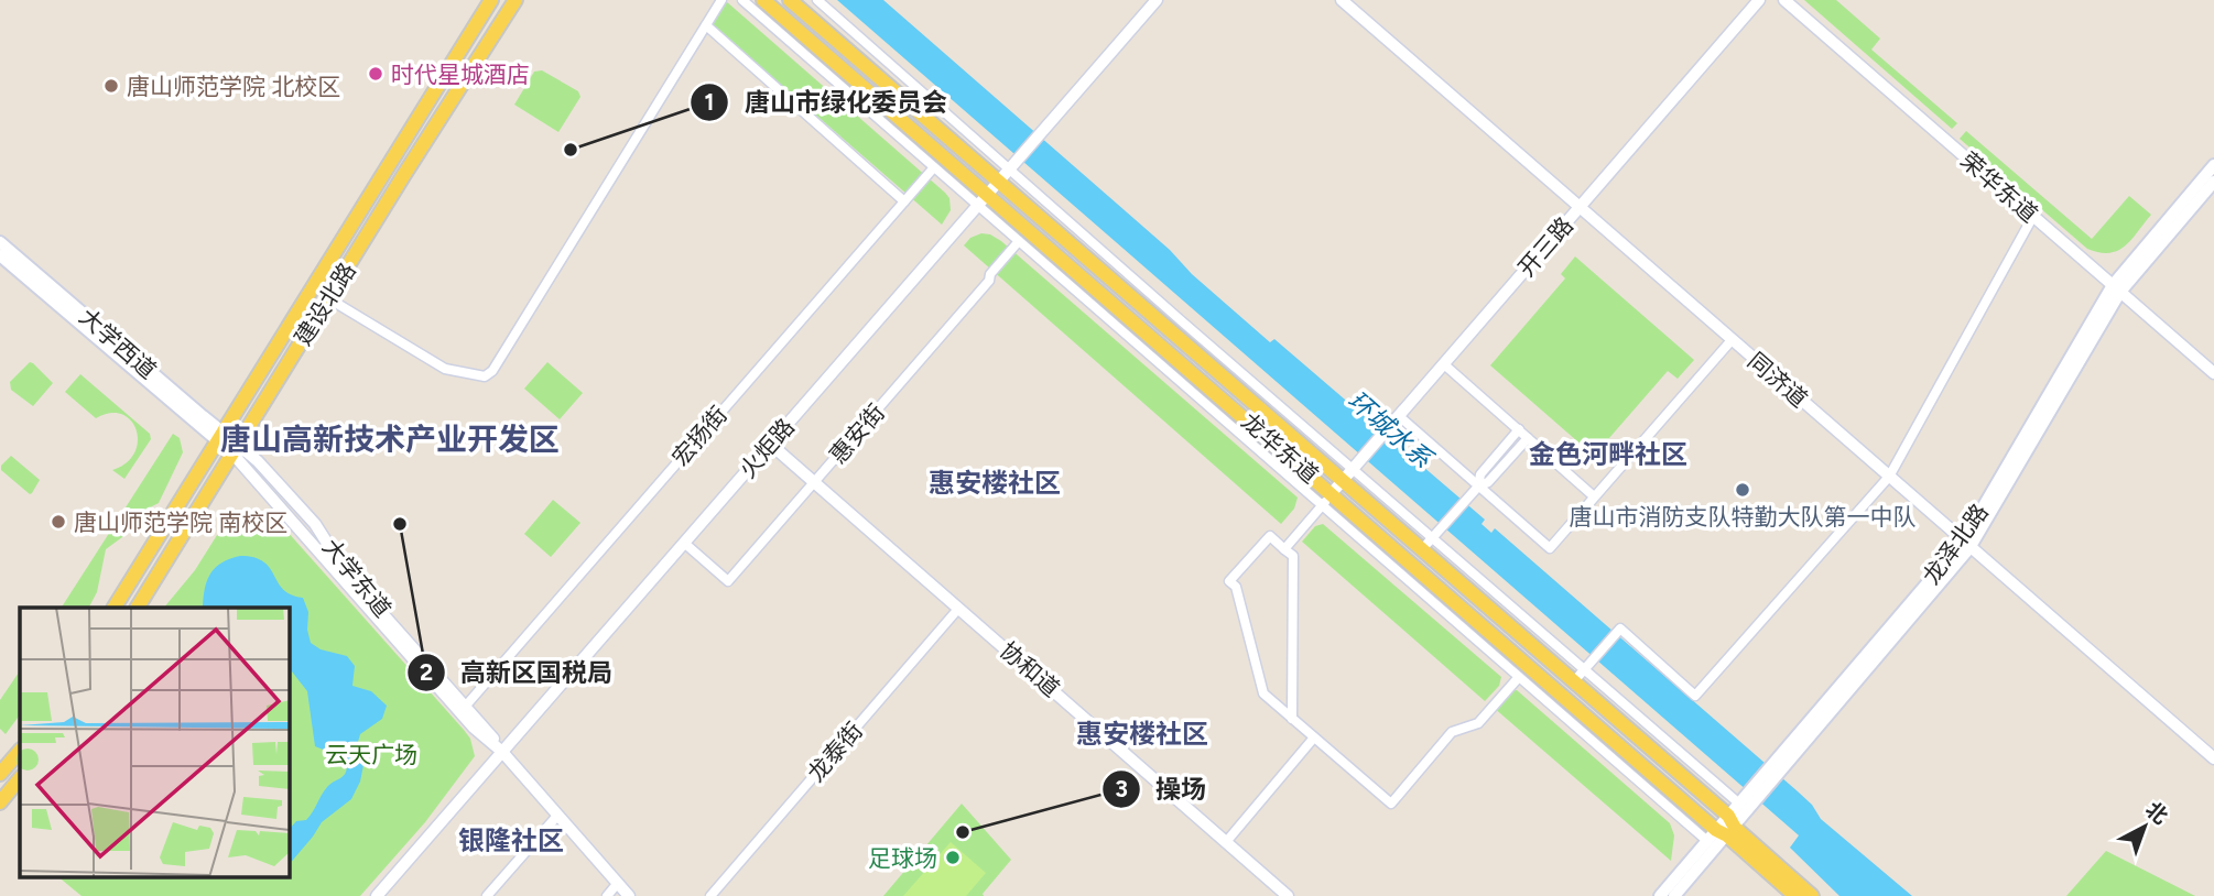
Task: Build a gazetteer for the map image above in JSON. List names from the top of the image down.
{
  "streets": {
    "main road": [
      "建设北路",
      "大学西道",
      "龙华东道",
      "龙泽北路"
    ],
    "street": [
      "荣华东道",
      "开三路",
      "同济道",
      "惠安街",
      "宏扬街",
      "火炬路",
      "大学东道",
      "协和道",
      "龙泰街"
    ]
  },
  "crossings": [
    ["荣华东道", "龙泽北路"],
    ["开三路", "同济道"],
    ["开三路", "龙华东道"],
    ["建设北路", "大学西道"],
    ["建设北路", "大学东道"],
    ["大学西道", "大学东道"],
    ["同济道", "龙泽北路"],
    ["惠安街", "火炬路"],
    ["惠安街", "协和道"],
    ["宏扬街", "大学东道"],
    ["火炬路", "龙华东道"],
    ["火炬路", "大学东道"],
    ["火炬路", "协和道"],
    ["龙华东道", "龙泽北路"],
    ["协和道", "龙泰街"]
  ],
  "districts": [
    "唐山高新技术产业开发区",
    "金色河畔社区",
    "惠安楼社区",
    "惠安楼社区",
    "银隆社区"
  ],
  "water": ["环城水系"],
  "parks": ["云天广场"],
  "places": [
    "时代星城酒店",
    "唐山师范学院 北校区",
    "唐山市绿化委员会",
    "唐山市消防支队特勤大队第一中队",
    "唐山师范学院 南校区",
    "高新区国税局",
    "操场",
    "足球场"
  ],
  "north": "top right"
}
